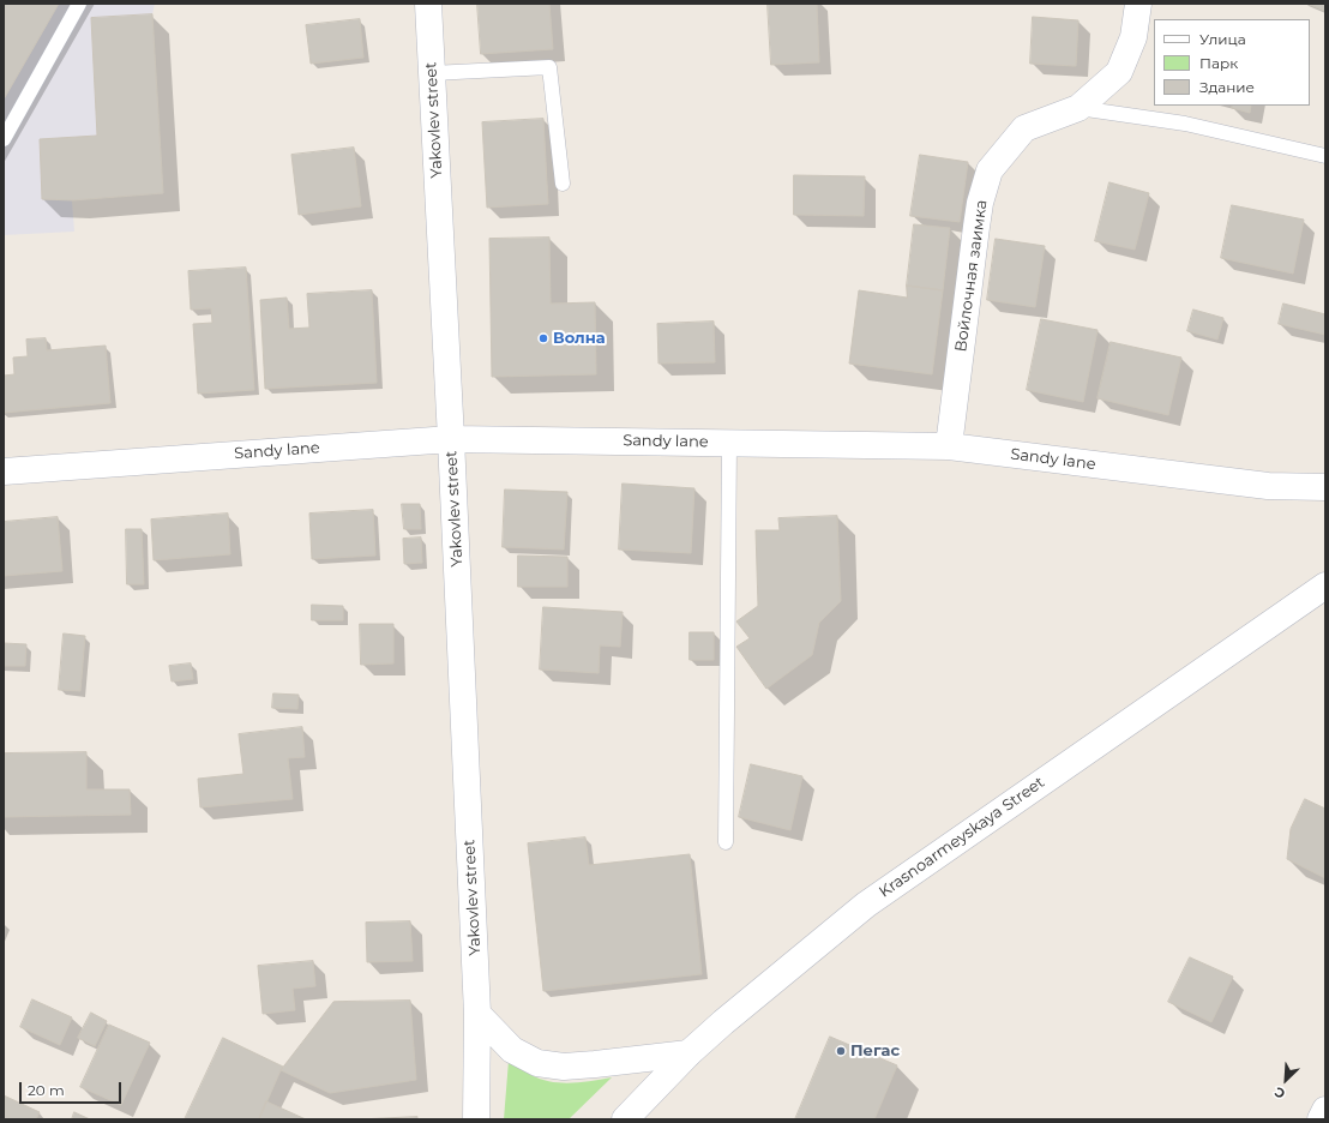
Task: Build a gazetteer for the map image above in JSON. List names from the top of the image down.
{
  "streets": {
    "street": [
      "Yakovlev street",
      "Войлочная заимка",
      "Sandy lane",
      "Krasnoarmeyskaya Street"
    ]
  },
  "crossings": [
    ["Yakovlev street", "Sandy lane"],
    ["Войлочная заимка", "Sandy lane"]
  ],
  "places": ["Волна", "Пегас"],
  "legend": ["Улица", "Парк", "Здание"],
  "scale_bar": "20 m",
  "north": "bottom left"
}
